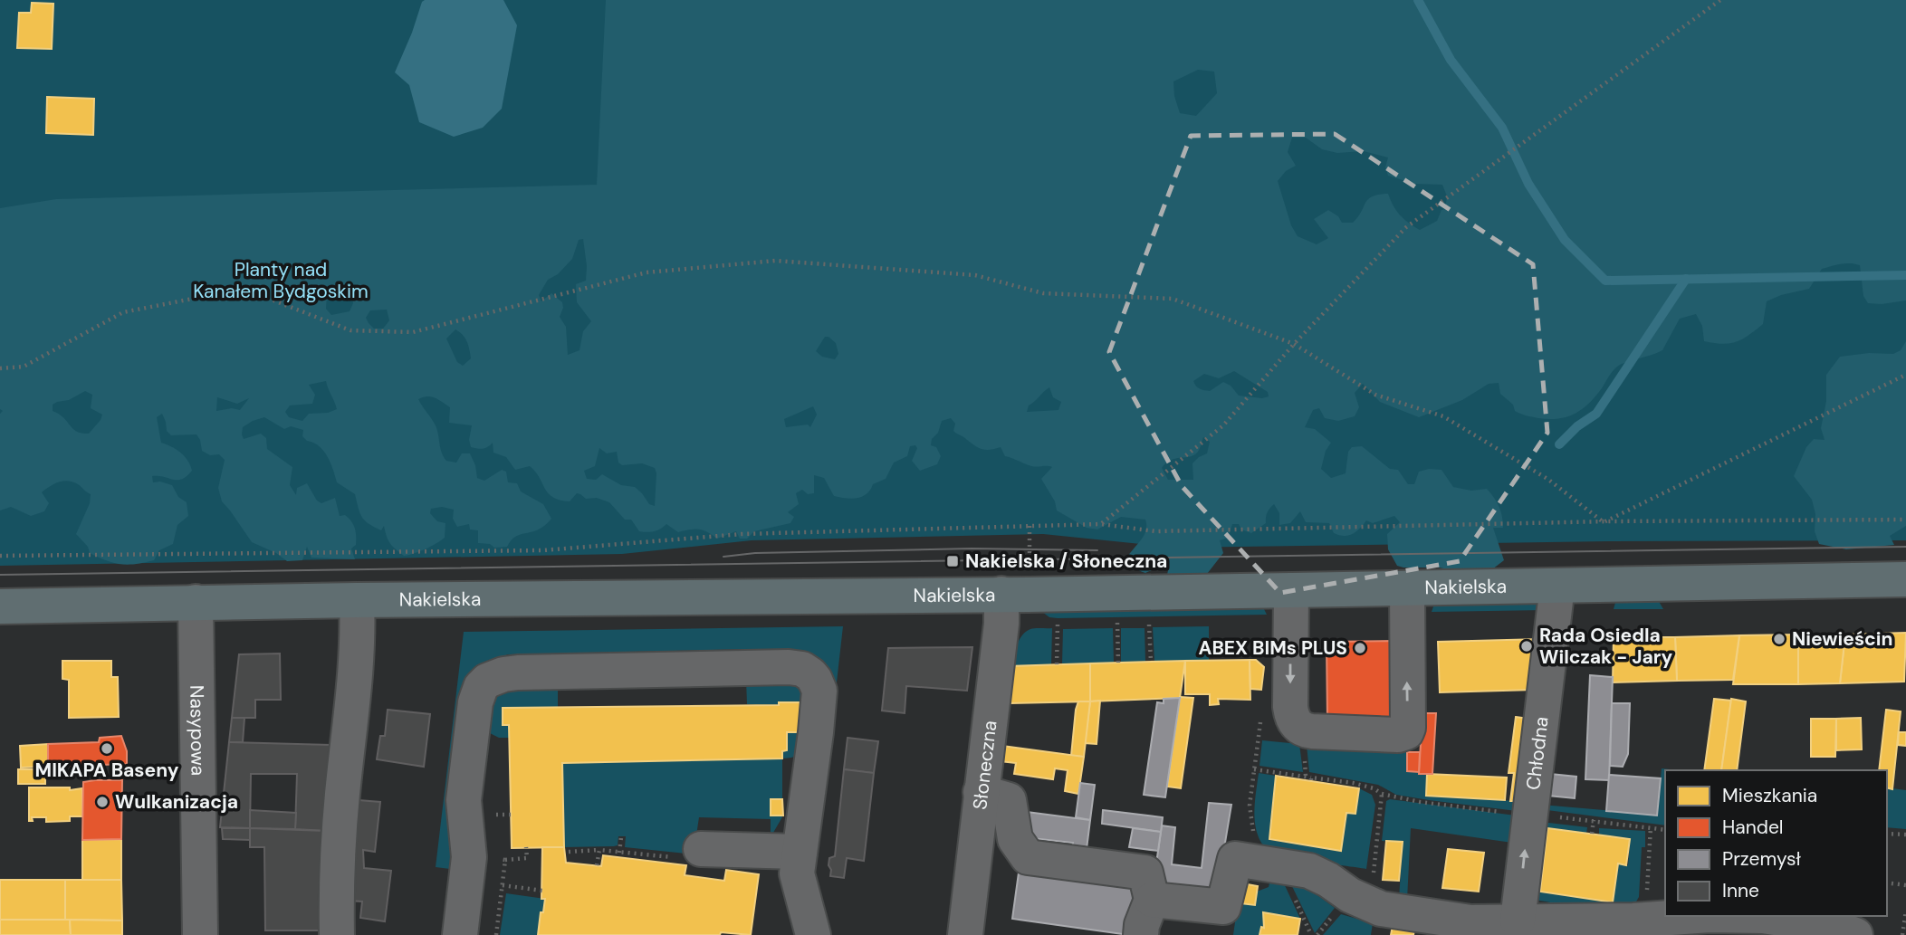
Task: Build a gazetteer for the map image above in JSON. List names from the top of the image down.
{
  "streets": {
    "main road": ["Nakielska"],
    "street": ["Nasypowa", "Chłodna", "Słoneczna"]
  },
  "crossings": [
    ["Nakielska", "Nasypowa"],
    ["Nakielska", "Chłodna"],
    ["Nakielska", "Słoneczna"]
  ],
  "one_way": ["Chłodna"],
  "parks": ["Planty nad Kanałem Bydgoskim"],
  "places": {
    "transit": ["Nakielska / Słoneczna"],
    "other": [
      "Niewieścin",
      "Rada Osiedla Wilczak - Jary",
      "ABEX BIMs PLUS",
      "MIKAPA Baseny",
      "Wulkanizacja"
    ]
  },
  "legend": [
    "Mieszkania",
    "Handel",
    "Przemysł",
    "Inne"
  ]
}
